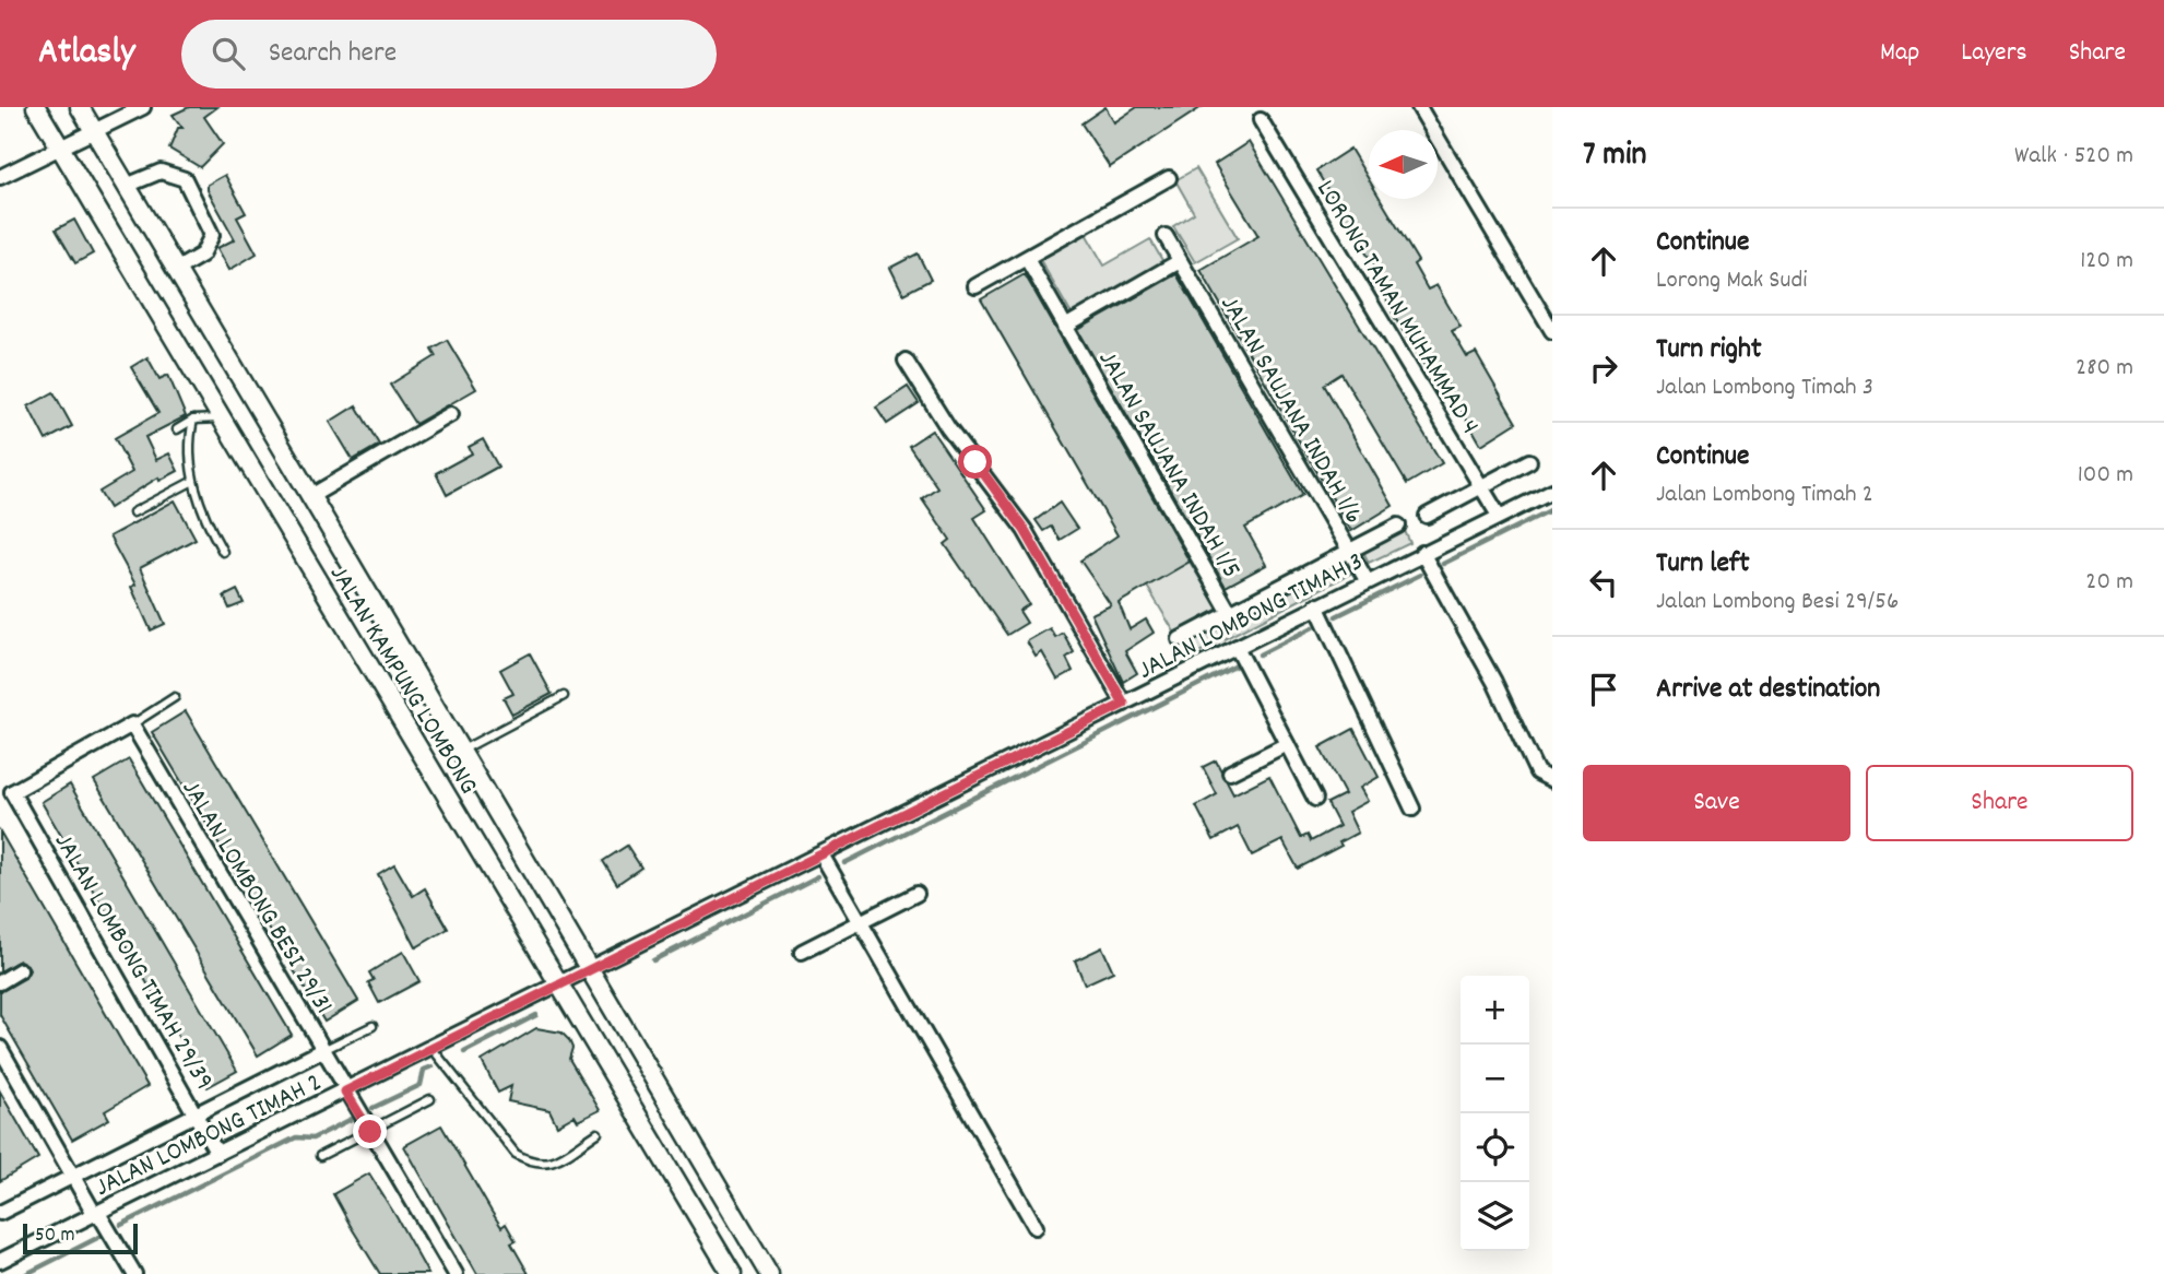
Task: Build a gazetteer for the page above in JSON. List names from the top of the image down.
{
  "streets": {
    "street": [
      "LORONG TAMAN MUHAMMAD 4",
      "JALAN SAUJANA INDAH 1/6",
      "JALAN SAUJANA INDAH 1/5",
      "JALAN LOMBONG TIMAH 3",
      "JALAN KAMPUNG LOMBONG",
      "JALAN LOMBONG BESI 29/31",
      "JALAN LOMBONG TIMAH 29/39",
      "JALAN LOMBONG TIMAH 2"
    ]
  },
  "crossings": [
    ["LORONG TAMAN MUHAMMAD 4", "JALAN LOMBONG TIMAH 3"],
    ["JALAN SAUJANA INDAH 1/6", "JALAN SAUJANA INDAH 1/5"],
    ["JALAN SAUJANA INDAH 1/6", "JALAN LOMBONG TIMAH 3"],
    ["JALAN LOMBONG TIMAH 3", "JALAN KAMPUNG LOMBONG"],
    ["JALAN LOMBONG TIMAH 3", "JALAN LOMBONG TIMAH 2"],
    ["JALAN KAMPUNG LOMBONG", "JALAN LOMBONG TIMAH 2"],
    ["JALAN LOMBONG BESI 29/31", "JALAN LOMBONG TIMAH 2"],
    ["JALAN LOMBONG TIMAH 29/39", "JALAN LOMBONG TIMAH 2"]
  ],
  "scale_bar": "50 m",
  "north": "left",
  "page": {
    "header": "Atlasly",
    "search": "Search here",
    "nav": ["Map", "Layers", "Share"],
    "heading": ["7 min", "Walk · 520 m"],
    "list": [
      ["Continue", "Lorong Mak Sudi", "120 m"],
      ["Turn right", "Jalan Lombong Timah 3", "280 m"],
      ["Continue", "Jalan Lombong Timah 2", "100 m"],
      ["Turn left", "Jalan Lombong Besi 29/56", "20 m"],
      "Arrive at destination"
    ],
    "buttons": ["Save", "Share"],
    "map_buttons": ["+", "−"],
    "scale": "50 m"
  }
}
